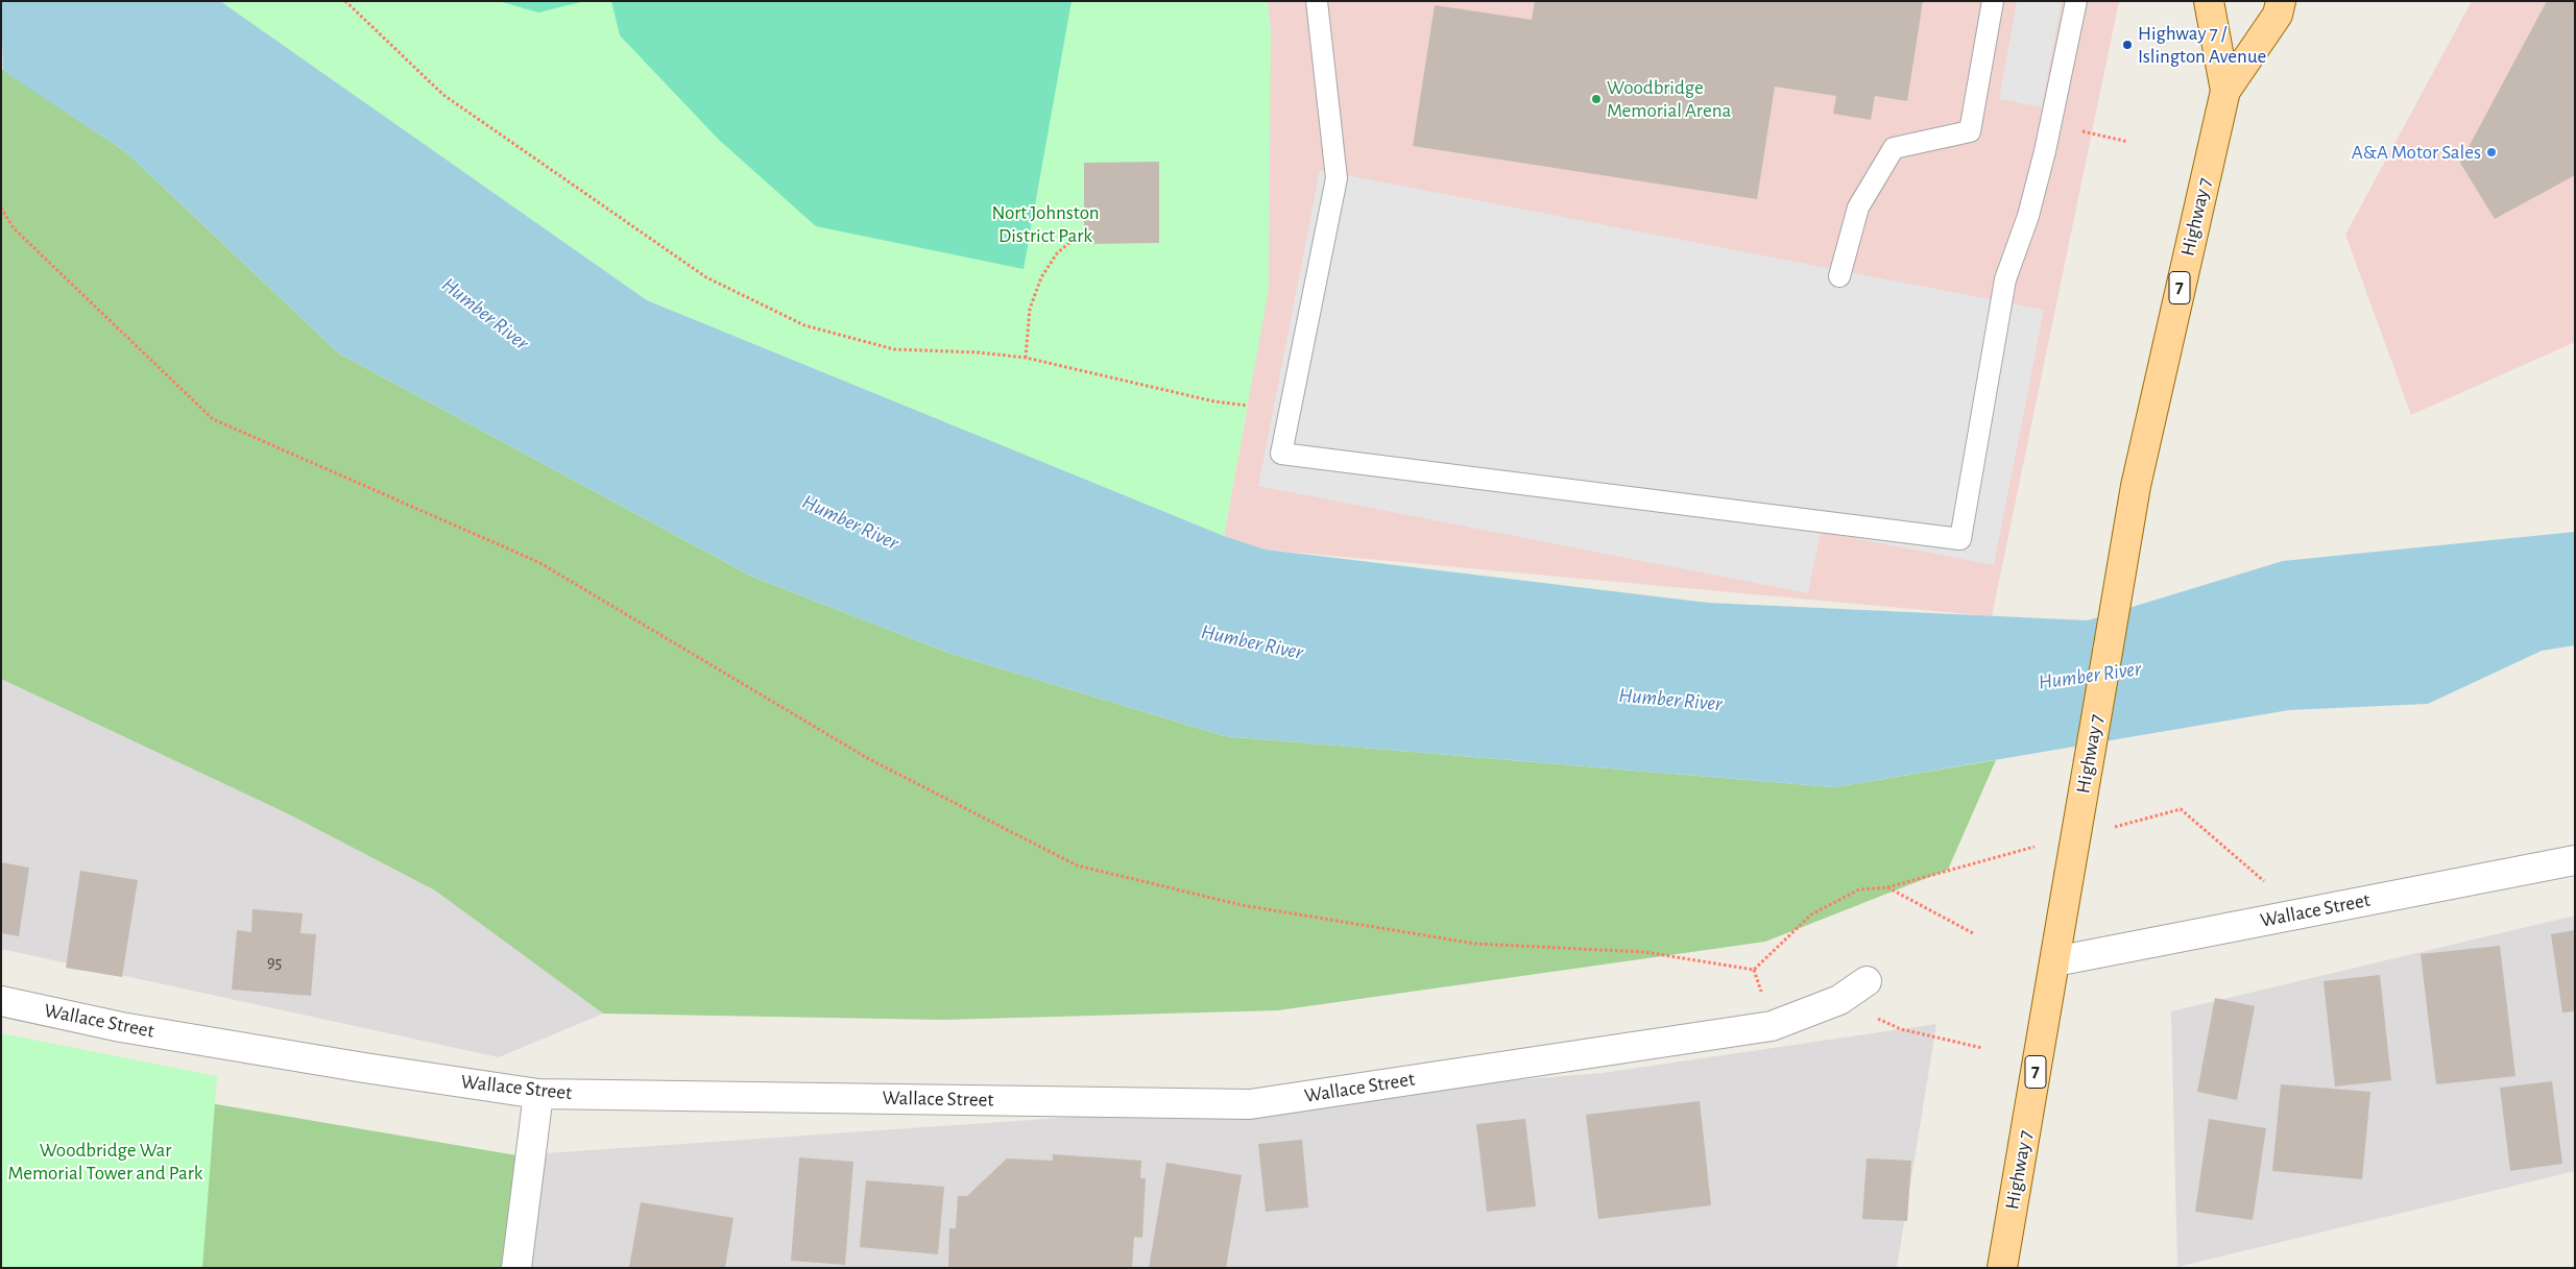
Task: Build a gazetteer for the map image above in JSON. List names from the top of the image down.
{
  "streets": {
    "main road": ["Highway 7", "7"],
    "street": ["Wallace Street"]
  },
  "crossings": [
    ["Highway 7", "Wallace Street"]
  ],
  "water": ["Humber River"],
  "parks": ["Nort Johnston District Park", "Woodbridge War Memorial Tower and Park"],
  "places": ["Highway 7 / Islington Avenue", "Woodbridge Memorial Arena", "A&A Motor Sales"],
  "house_numbers": ["95"]
}
